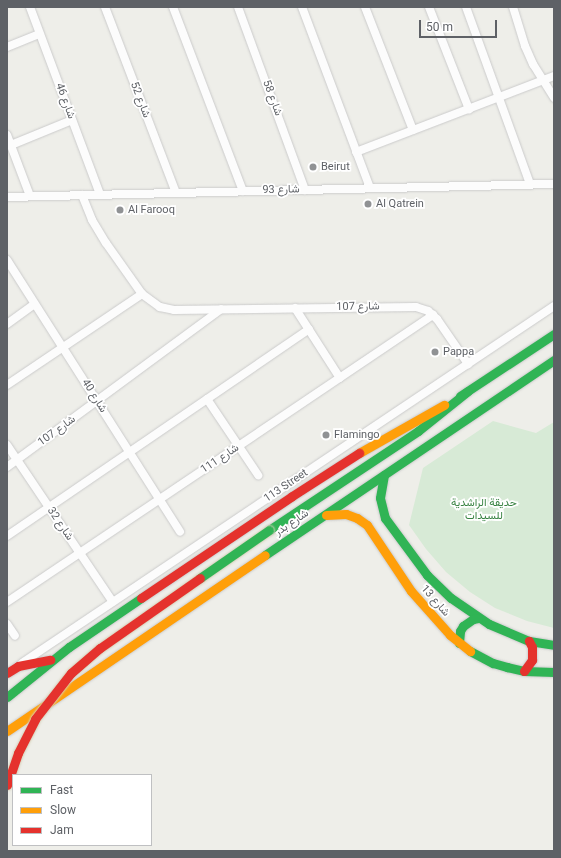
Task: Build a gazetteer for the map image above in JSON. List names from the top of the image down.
{
  "streets": {
    "main road": ["شارع بدر", "شارع 13"],
    "street": [
      "شارع 58",
      "شارع 52",
      "شارع 46",
      "شارع 93",
      "شارع 107",
      "شارع 40",
      "شارع 111",
      "113 Street",
      "شارع 32"
    ]
  },
  "crossings": [
    ["شارع 58", "شارع 93"],
    ["شارع 52", "شارع 93"],
    ["شارع 46", "شارع 93"],
    ["شارع 107", "شارع 40"],
    ["شارع 107", "شارع 111"],
    ["شارع 107", "شارع 32"],
    ["شارع 40", "شارع 111"],
    ["شارع 111", "شارع 32"],
    ["113 Street", "شارع 32"],
    ["شارع بدر", "شارع 13"]
  ],
  "parks": ["حديقة الراشدية للسيدات"],
  "places": [
    "Beirut",
    "Al Qatrein",
    "Al Farooq",
    "Pappa",
    "Flamingo"
  ],
  "legend": ["Fast", "Slow", "Jam"],
  "scale_bar": "50 m"
}
